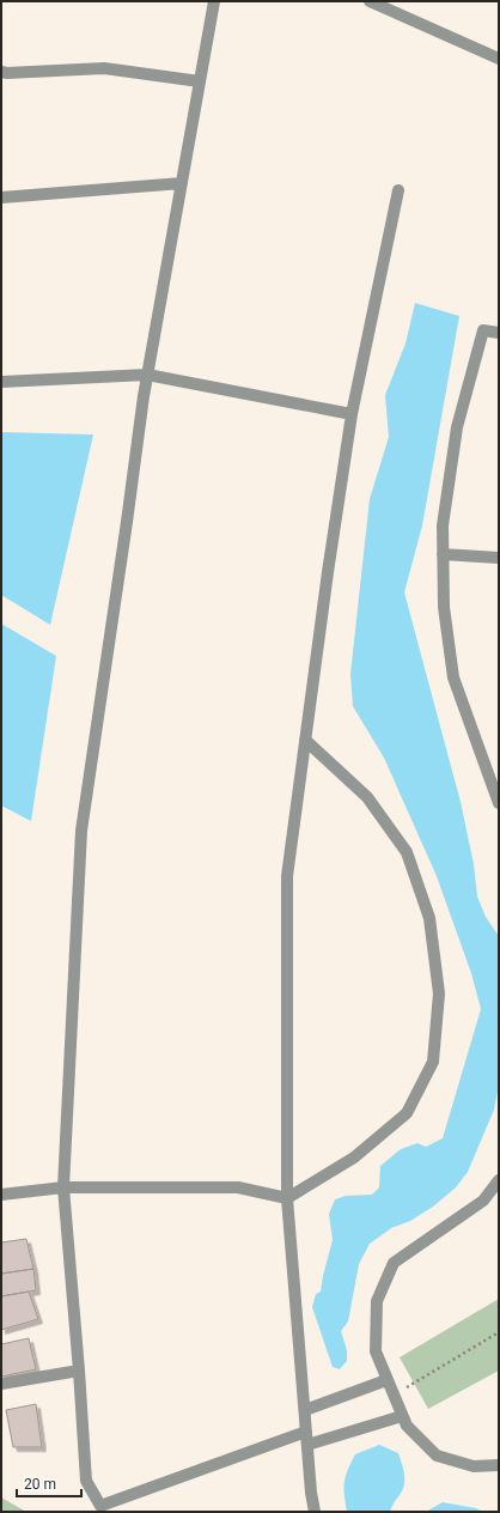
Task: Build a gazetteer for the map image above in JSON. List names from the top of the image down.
{
  "scale_bar": "20 m"
}
